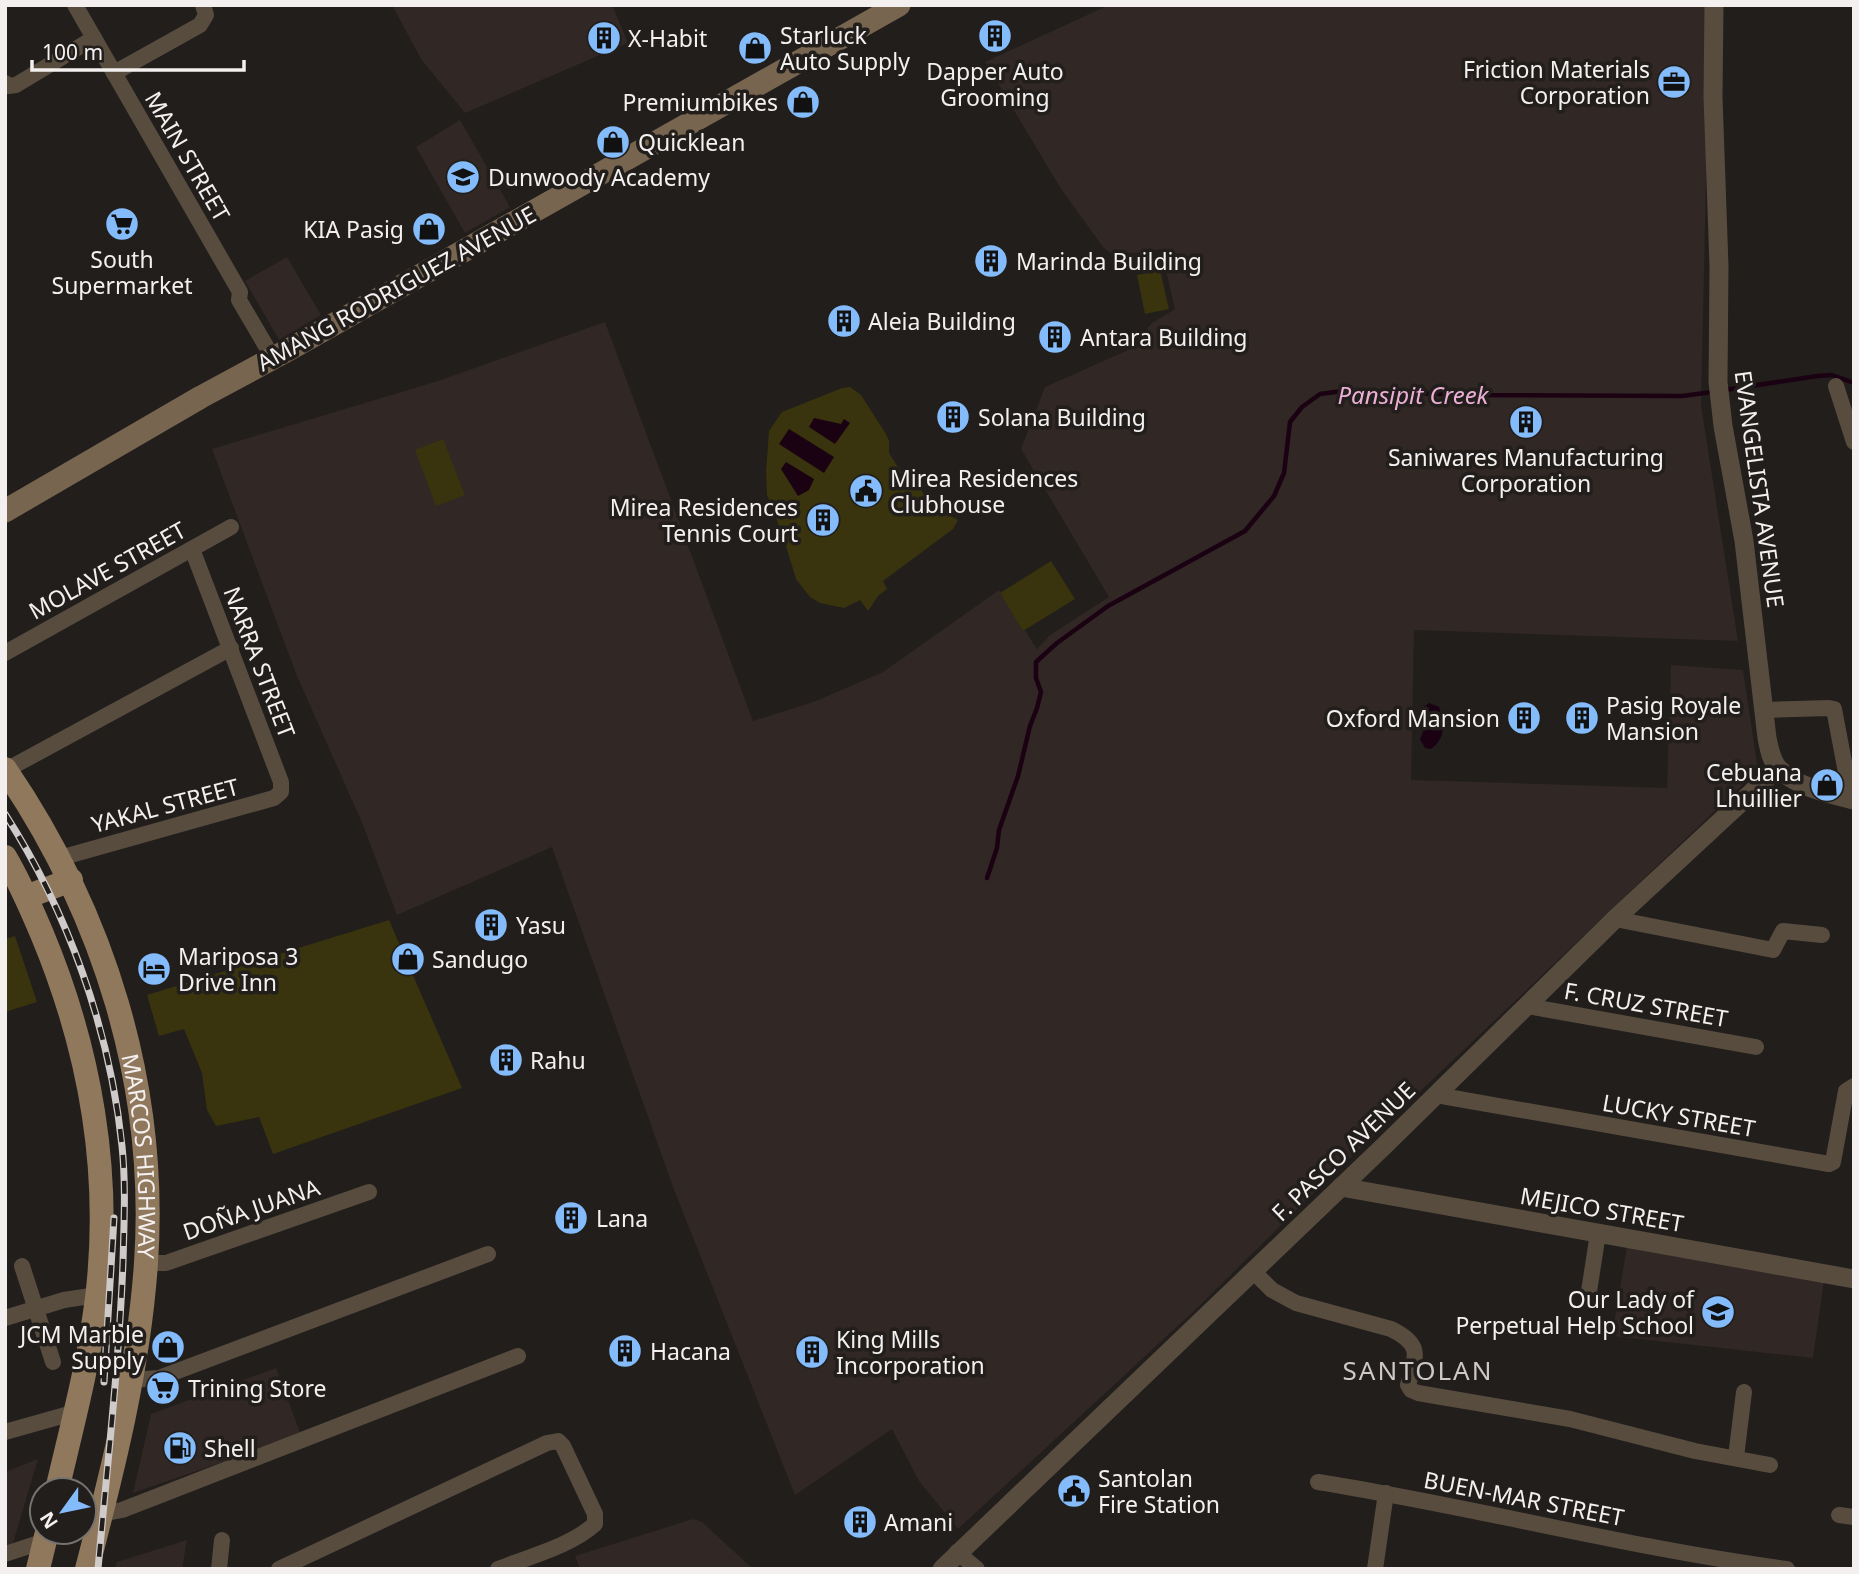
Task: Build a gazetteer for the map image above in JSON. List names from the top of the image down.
{
  "streets": {
    "main road": ["AMANG RODRIGUEZ AVENUE", "MARCOS HIGHWAY"],
    "street": [
      "MAIN STREET",
      "EVANGELISTA AVENUE",
      "MOLAVE STREET",
      "NARRA STREET",
      "YAKAL STREET",
      "F. CRUZ STREET",
      "LUCKY STREET",
      "F. PASCO AVENUE",
      "DOÑA JUANA",
      "MEJICO STREET",
      "BUEN-MAR STREET"
    ]
  },
  "crossings": [
    ["MAIN STREET", "AMANG RODRIGUEZ AVENUE"],
    ["EVANGELISTA AVENUE", "F. PASCO AVENUE"],
    ["MOLAVE STREET", "NARRA STREET"],
    ["NARRA STREET", "YAKAL STREET"],
    ["YAKAL STREET", "MARCOS HIGHWAY"],
    ["F. CRUZ STREET", "F. PASCO AVENUE"],
    ["LUCKY STREET", "F. PASCO AVENUE"],
    ["F. PASCO AVENUE", "MEJICO STREET"],
    ["MARCOS HIGHWAY", "DOÑA JUANA"]
  ],
  "districts": ["SANTOLAN"],
  "water": ["Pansipit Creek"],
  "places": {
    "building": [
      "Dapper Auto Grooming",
      "X-Habit",
      "Marinda Building",
      "Aleia Building",
      "Antara Building",
      "Solana Building",
      "Saniwares Manufacturing Corporation",
      "Mirea Residences Tennis Court",
      "Oxford Mansion",
      "Pasig Royale Mansion",
      "Yasu",
      "Rahu",
      "Lana",
      "Hacana",
      "King Mills Incorporation",
      "Amani"
    ],
    "shop": [
      "Starluck Auto Supply",
      "Premiumbikes",
      "Quicklean",
      "KIA Pasig",
      "Cebuana Lhuillier",
      "Sandugo",
      "JCM Marble Supply"
    ],
    "office": ["Friction Materials Corporation"],
    "school or university": ["Dunwoody Academy", "Our Lady of Perpetual Help School"],
    "supermarket": ["South Supermarket", "Trining Store"],
    "public building": ["Mirea Residences Clubhouse", "Santolan Fire Station"],
    "hotel": ["Mariposa 3 Drive Inn"],
    "fuel station": ["Shell"]
  },
  "scale_bar": "100 m",
  "north": "bottom left"
}
